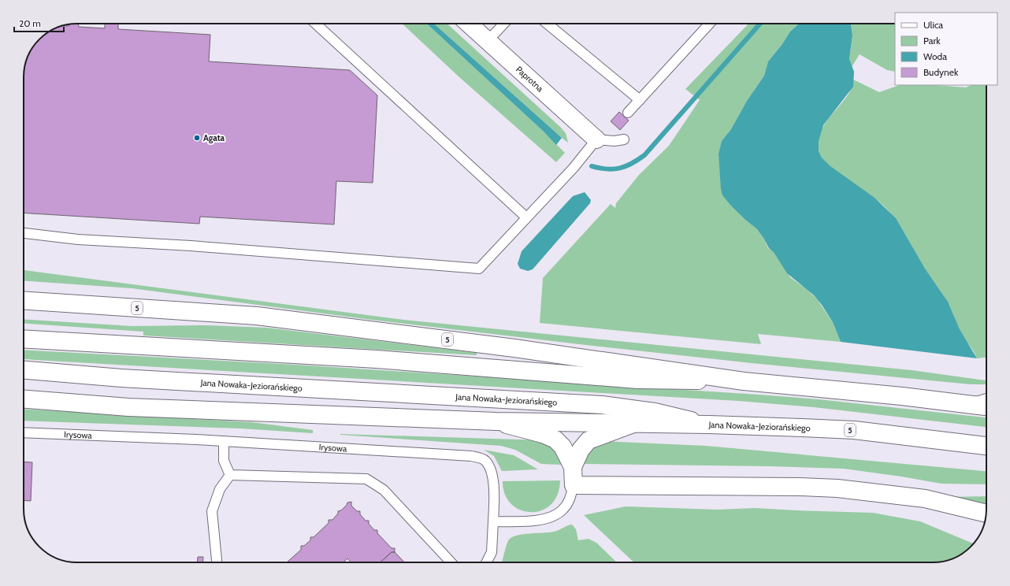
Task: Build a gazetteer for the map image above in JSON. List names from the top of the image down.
{
  "streets": {
    "street": ["Paprotna", "5", "Jana Nowaka-Jeziorańskiego"],
    "lane": ["Irysowa"]
  },
  "crossings": [
    ["5", "Jana Nowaka-Jeziorańskiego"]
  ],
  "places": ["Agata"],
  "legend": [
    "Ulica",
    "Park",
    "Woda",
    "Budynek"
  ],
  "scale_bar": "20 m"
}
